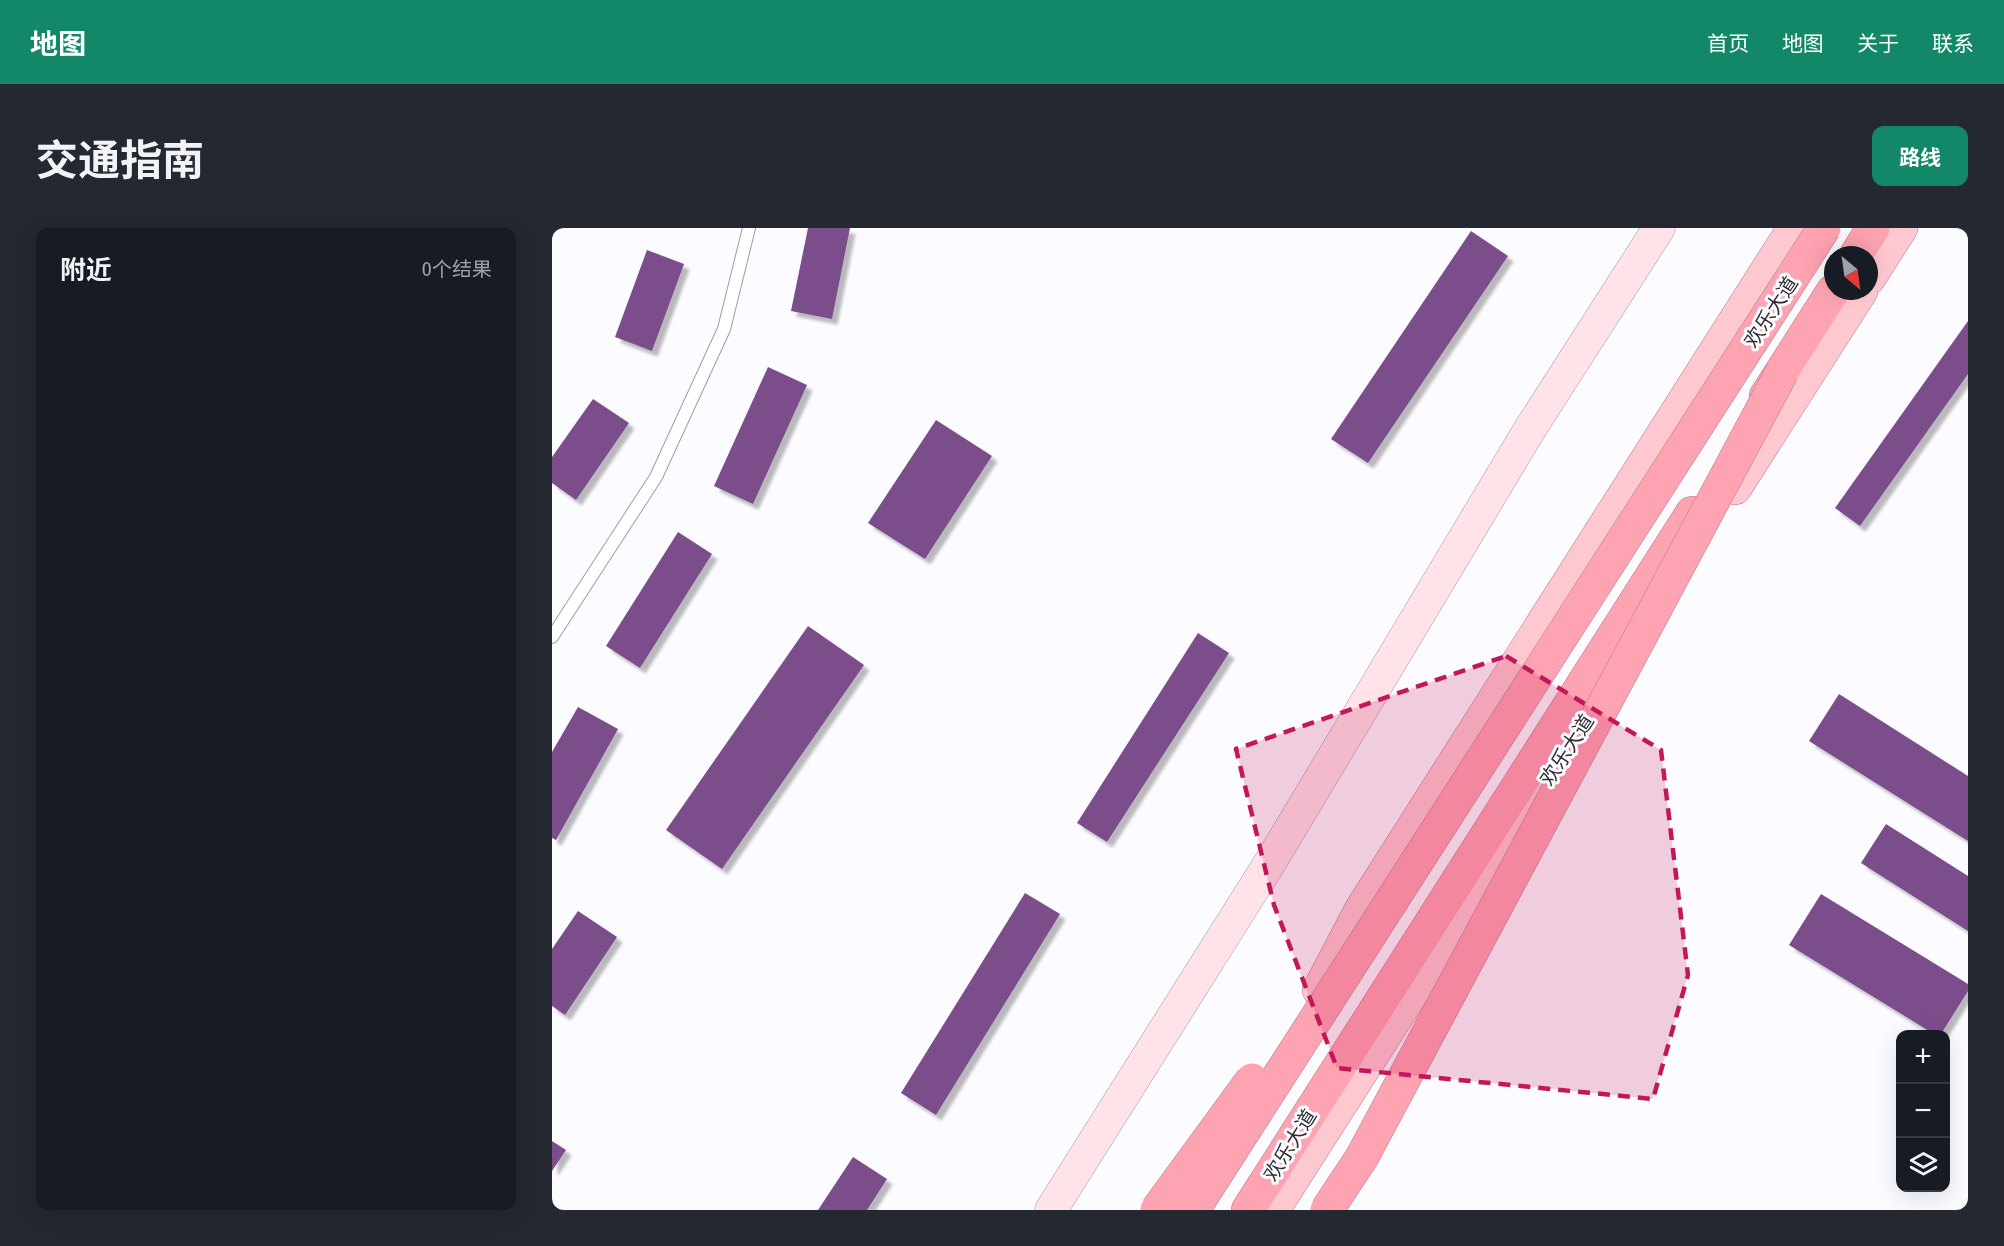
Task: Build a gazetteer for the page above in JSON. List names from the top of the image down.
{
  "streets": {
    "highway": ["欢乐大道"]
  },
  "north": "bottom right",
  "page": {
    "header": "地图",
    "nav": [
      "首页",
      "地图",
      "关于",
      "联系"
    ],
    "title": "交通指南",
    "buttons": "路线",
    "heading": ["附近", "0个结果"],
    "map_buttons": ["+", "−"]
  }
}
